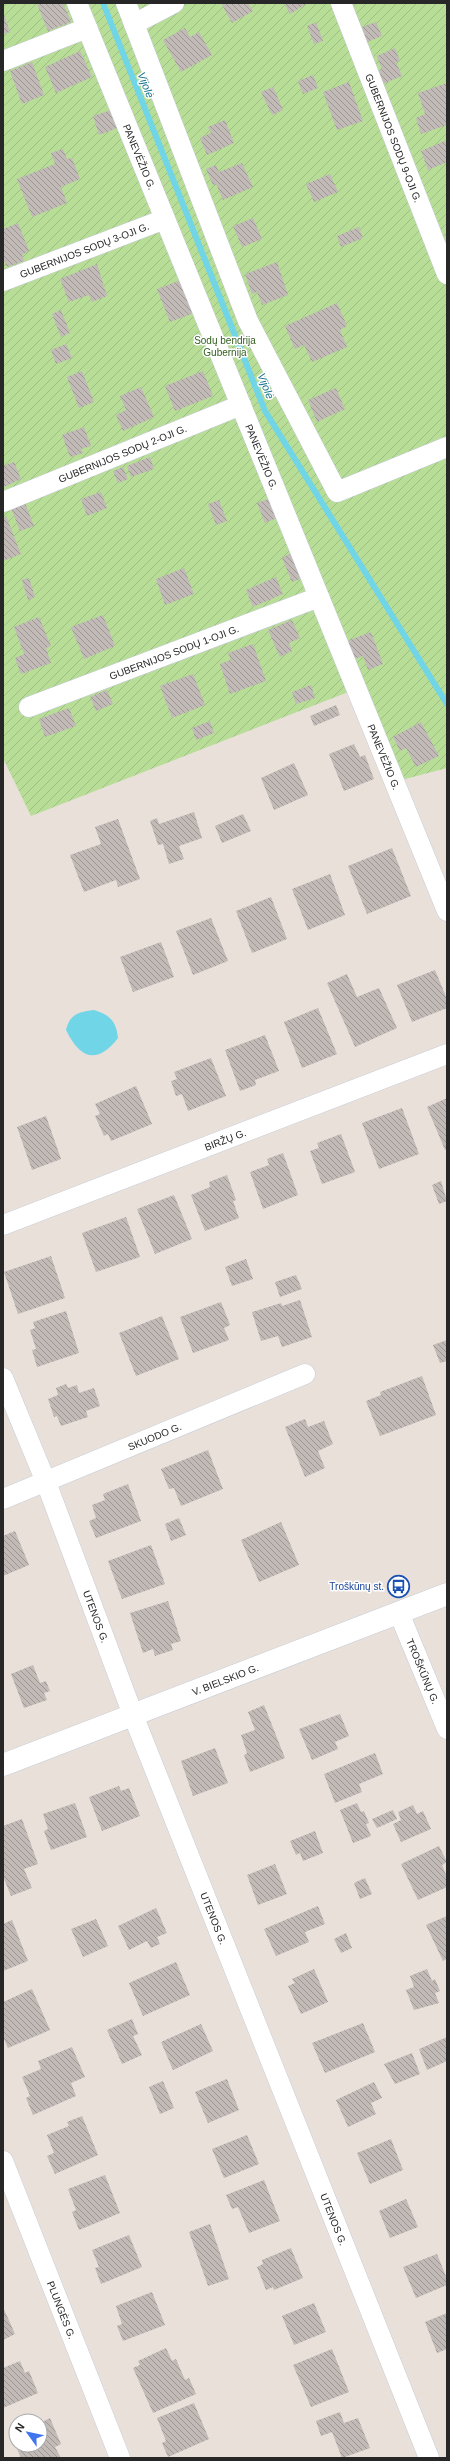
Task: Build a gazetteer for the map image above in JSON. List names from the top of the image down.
{
  "streets": {
    "street": [
      "GUBERNIJOS SODŲ 9-OJI G.",
      "PANEVĖŽIO G.",
      "GUBERNIJOS SODŲ 3-OJI G.",
      "GUBERNIJOS SODŲ 2-OJI G.",
      "GUBERNIJOS SODŲ 1-OJI G.",
      "BIRŽŲ G.",
      "SKUODO G.",
      "UTENOS G.",
      "TROŠKŪNŲ G.",
      "V. BIELSKIO G.",
      "PLUNGĖS G."
    ]
  },
  "crossings": [
    ["PANEVĖŽIO G.", "GUBERNIJOS SODŲ 3-OJI G."],
    ["PANEVĖŽIO G.", "GUBERNIJOS SODŲ 2-OJI G."],
    ["PANEVĖŽIO G.", "GUBERNIJOS SODŲ 1-OJI G."],
    ["SKUODO G.", "UTENOS G."],
    ["UTENOS G.", "V. BIELSKIO G."],
    ["TROŠKŪNŲ G.", "V. BIELSKIO G."]
  ],
  "water": ["Vijolė"],
  "parks": ["Sodų bendrija Gubernija"],
  "places": {
    "bus stop": ["Troškūnų st."]
  },
  "north": "top left"
}
